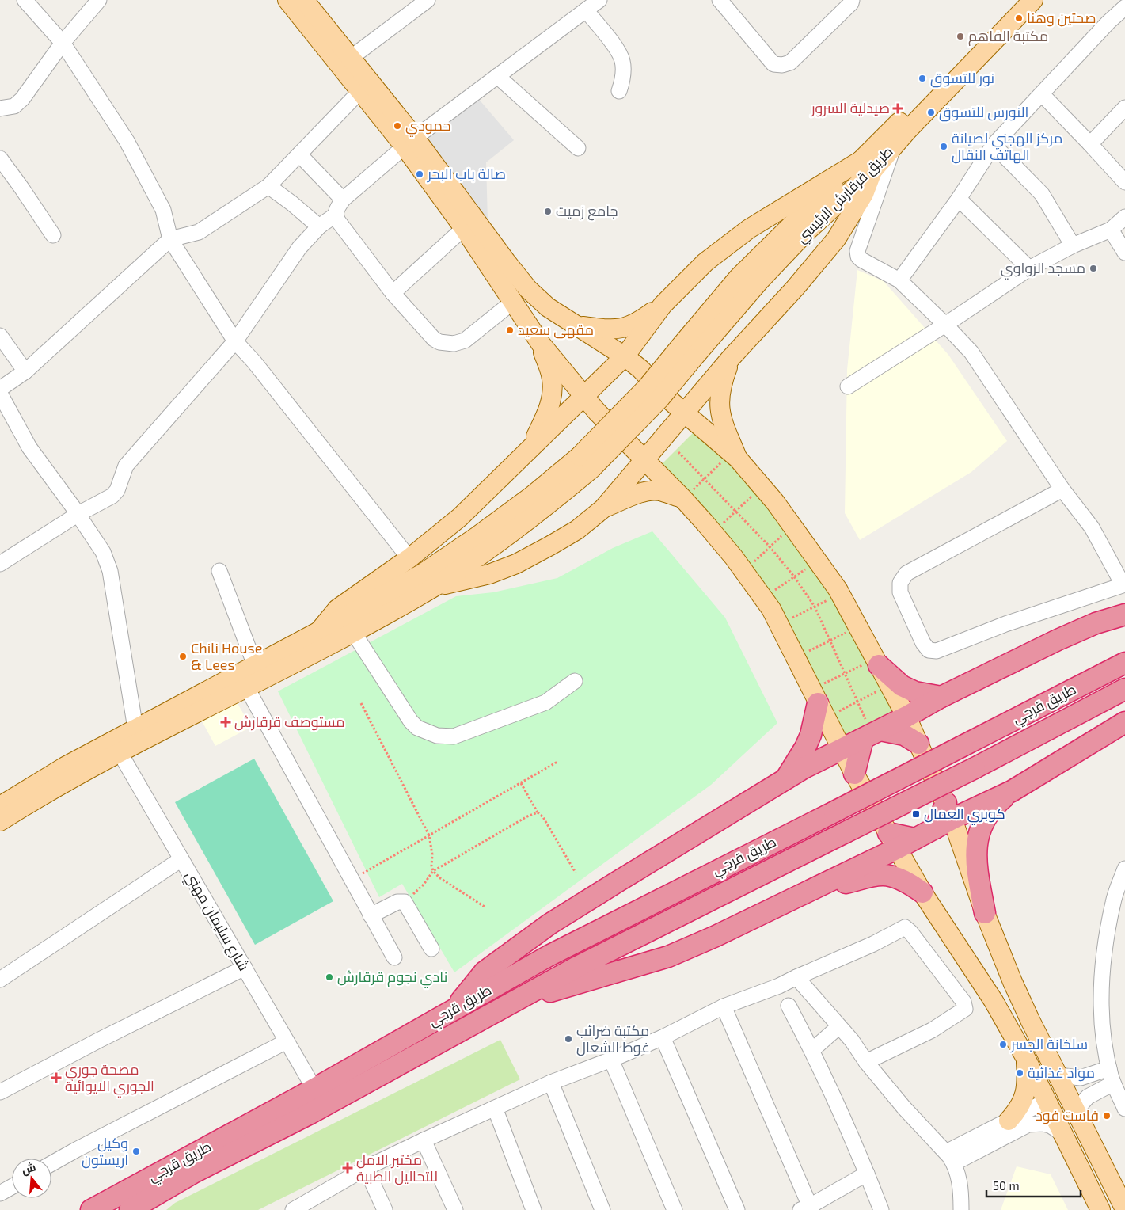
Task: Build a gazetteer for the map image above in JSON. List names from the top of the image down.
{
  "streets": {
    "highway": ["طريق قرجي"],
    "main road": ["طريق قرقارش الرئيسي"],
    "street": ["شارع سليمان مهني"]
  },
  "crossings": [
    ["طريق قرجي", "شارع سليمان مهني"]
  ],
  "places": {
    "other": [
      "صحتين وهنا",
      "مكتبة الفاهم",
      "نور للتسوق",
      "النورس للتسوق",
      "حمودي",
      "مركز الهجني لصيانة الهاتف النقال",
      "صالة باب البحر",
      "جامع زميت",
      "مسجد الزواوي",
      "مقهى سعيد",
      "Chili House & Lees",
      "نادي نجوم قرقارش",
      "مكتبة ضرائب غوط الشعال",
      "سلخانة الجسر",
      "مواد غذائية",
      "فاست فود",
      "وكيل اريستون"
    ],
    "health": [
      "صيدلية السرور",
      "مستوصف قرقارش",
      "مصحة جوري الجوري الايوائية",
      "مختبر الامل للتحاليل الطبية"
    ],
    "transit": ["كوبري العمال"]
  },
  "scale_bar": "50 m",
  "north": "top"
}
